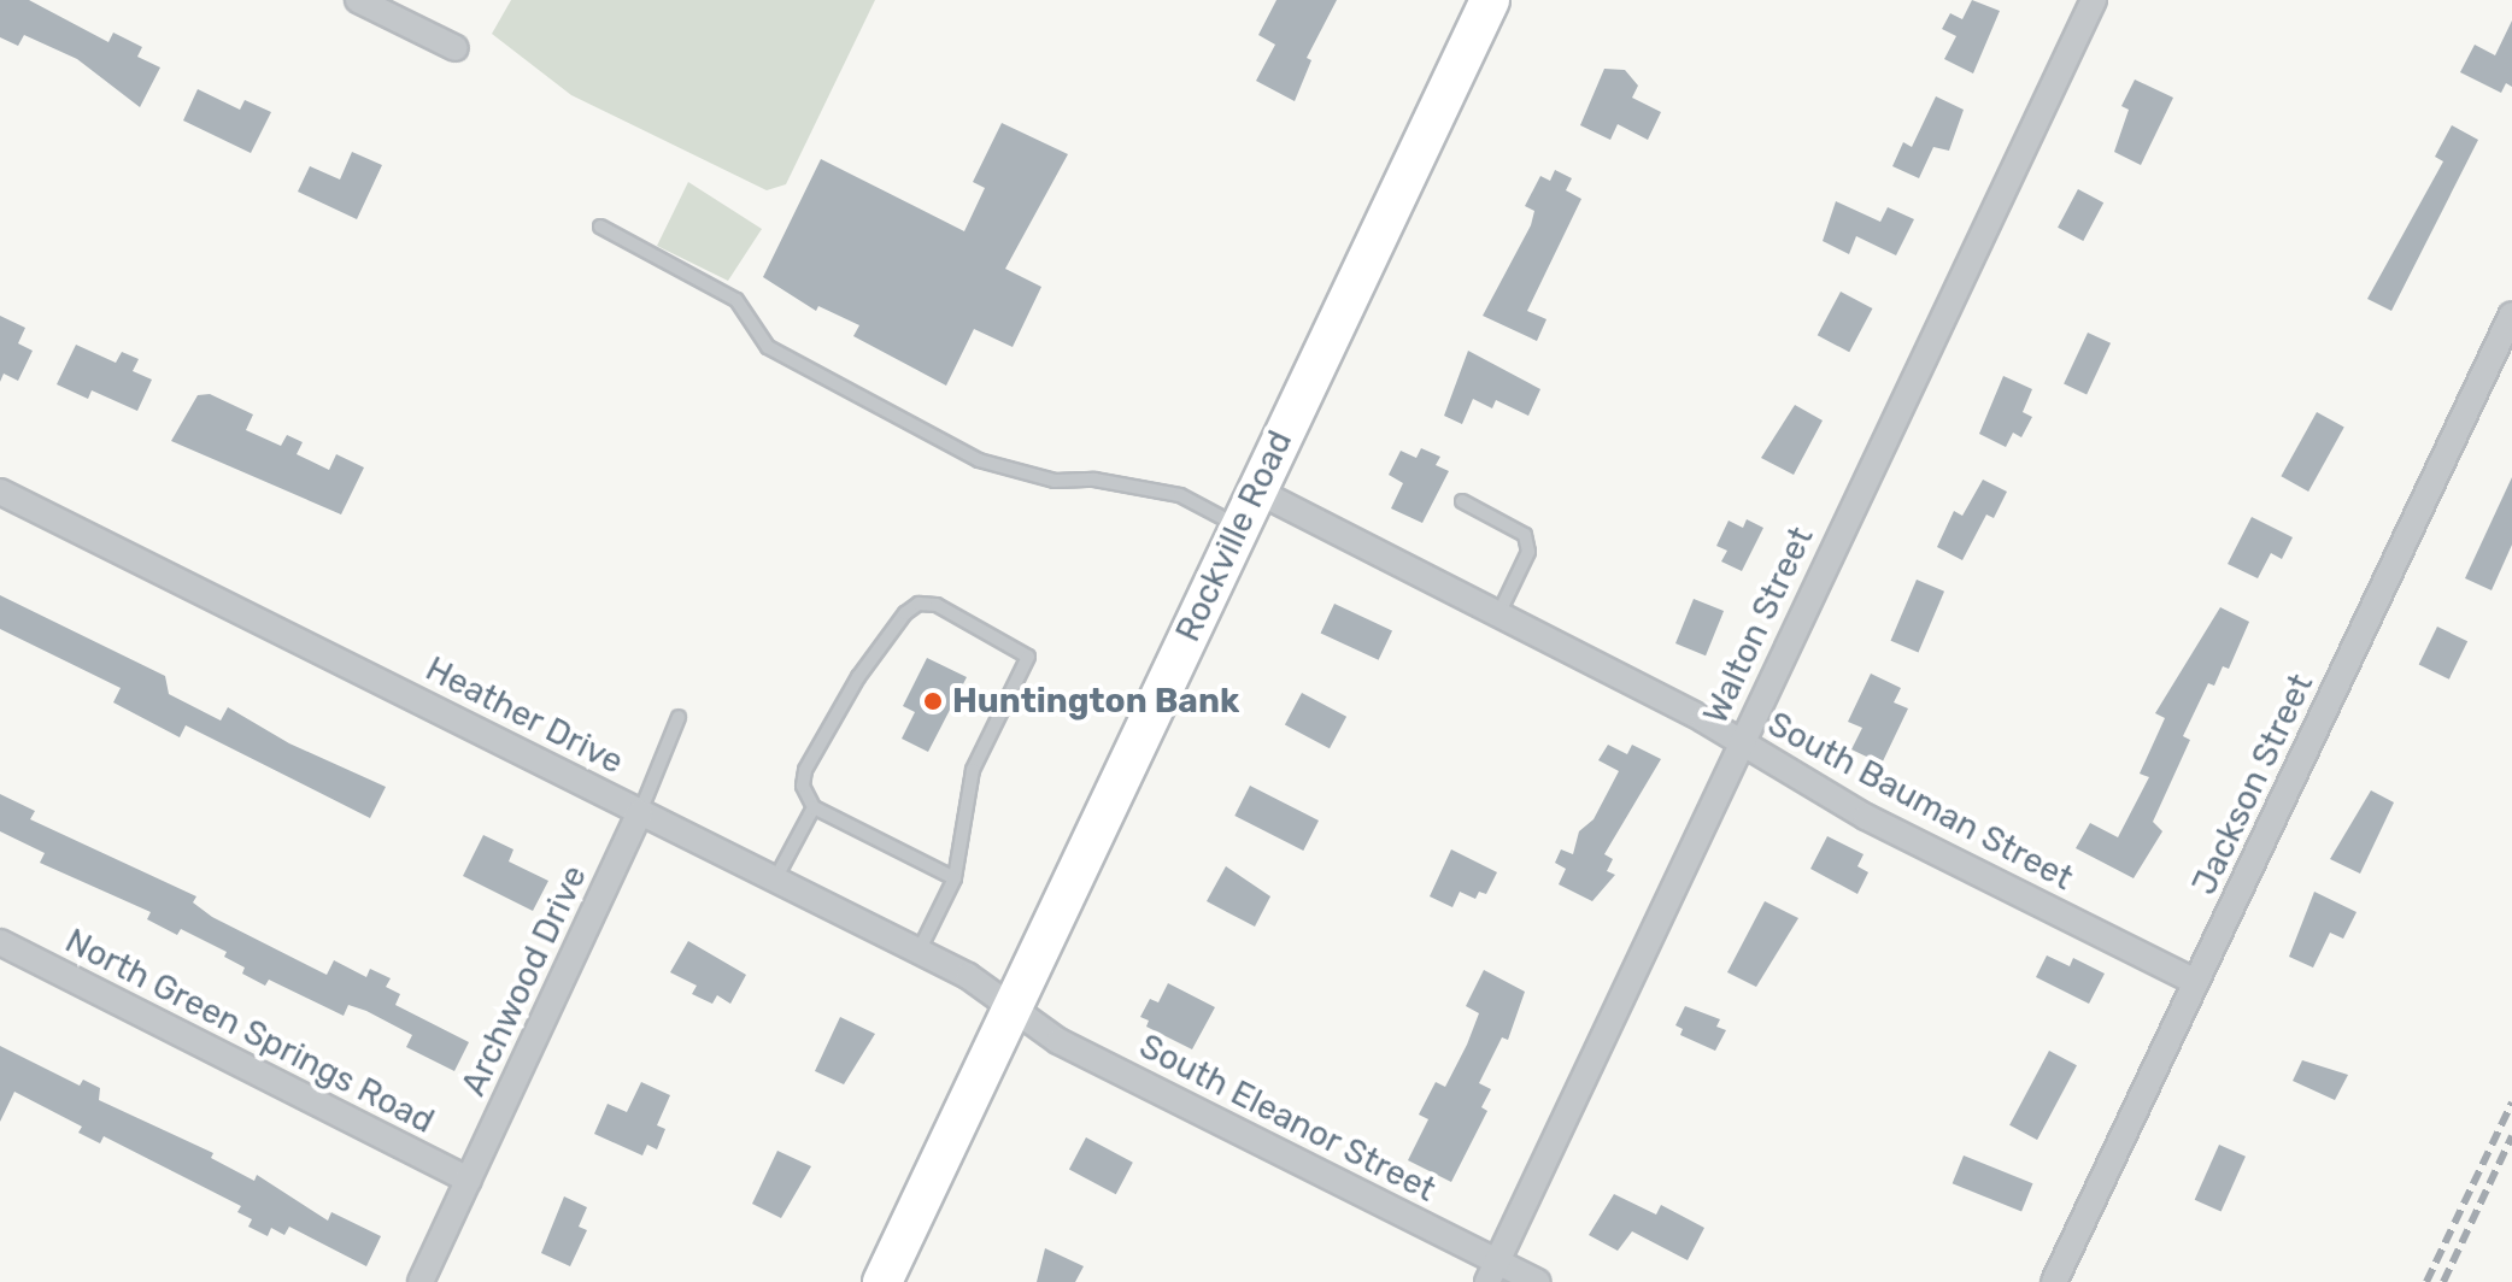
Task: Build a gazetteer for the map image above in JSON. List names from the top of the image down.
{
  "streets": {
    "main road": ["Rockville Road"],
    "street": [
      "Walton Street",
      "Heather Drive",
      "Jackson Street",
      "South Bauman Street",
      "Archwood Drive",
      "North Green Springs Road",
      "South Eleanor Street"
    ]
  },
  "crossings": [
    ["Rockville Road", "Heather Drive"],
    ["Rockville Road", "South Bauman Street"],
    ["Rockville Road", "South Eleanor Street"],
    ["Walton Street", "South Bauman Street"],
    ["Walton Street", "South Eleanor Street"],
    ["Heather Drive", "Archwood Drive"],
    ["Heather Drive", "South Eleanor Street"],
    ["Jackson Street", "South Bauman Street"],
    ["Archwood Drive", "North Green Springs Road"]
  ],
  "places": ["Huntington Bank"]
}
